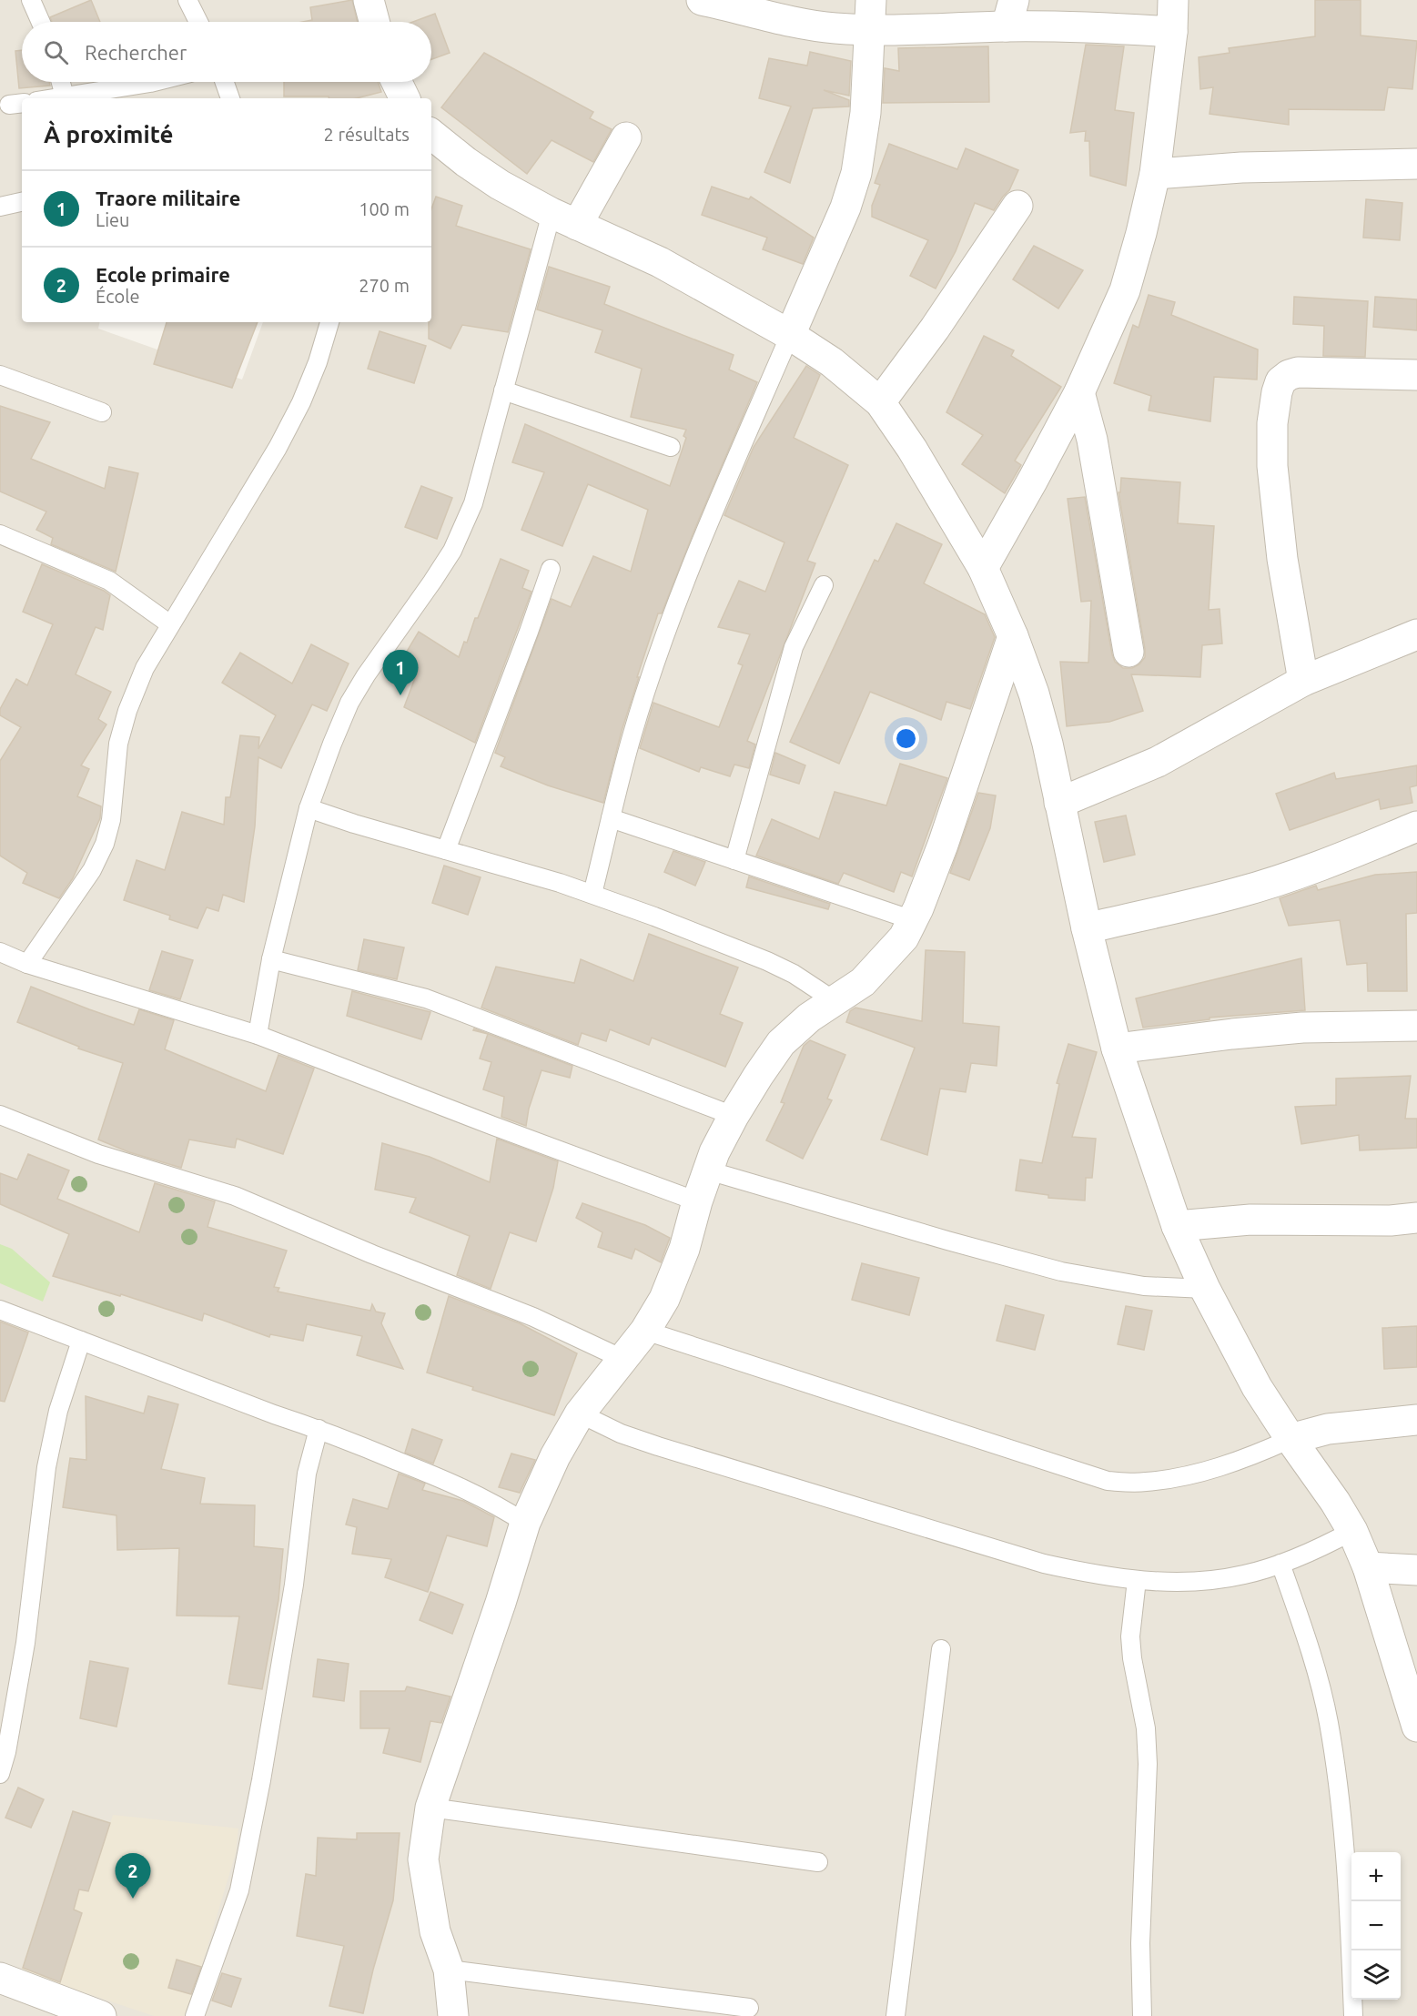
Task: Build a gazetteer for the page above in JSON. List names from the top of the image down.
{
  "page": {
    "search": "Rechercher",
    "heading": ["À proximité", "2 résultats"],
    "list": [
      {
        "mark": "1",
        "name": "Traore militaire",
        "note": "Lieu",
        "value": "100 m"
      },
      {
        "mark": "2",
        "name": "Ecole primaire",
        "note": "École",
        "value": "270 m"
      }
    ],
    "pins": ["1", "2"],
    "map_buttons": ["+", "−"]
  }
}
